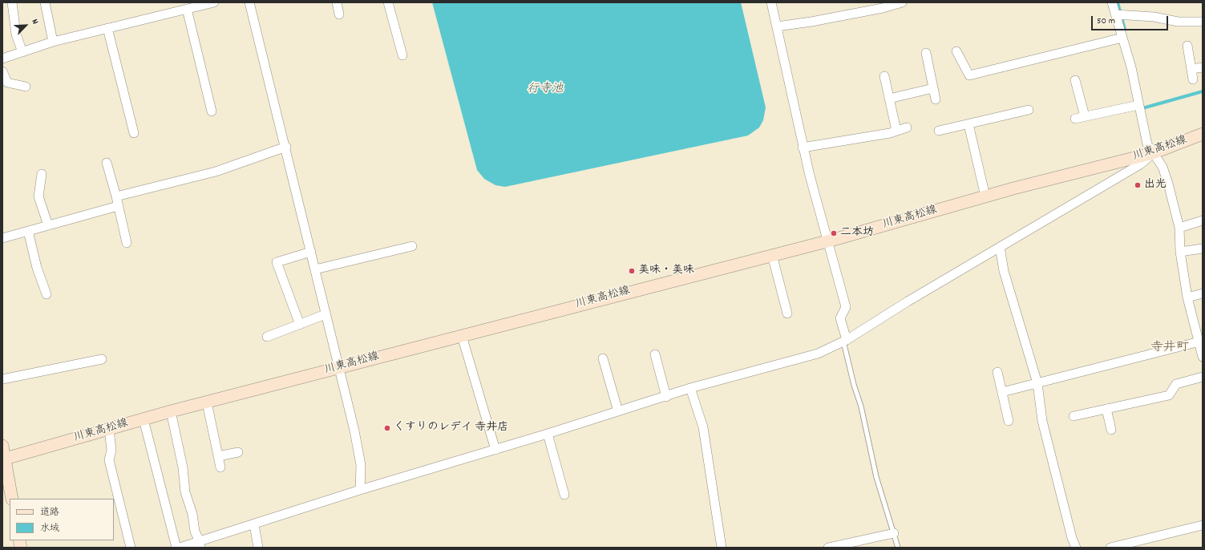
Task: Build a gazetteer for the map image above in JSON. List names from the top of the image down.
{
  "streets": {
    "main road": ["川東高松線"]
  },
  "districts": ["寺井町"],
  "water": ["行寺池"],
  "places": [
    "出光",
    "二本坊",
    "美味・美味",
    "くすりのレデイ 寺井店"
  ],
  "legend": ["道路", "水域"],
  "scale_bar": "50 m",
  "north": "top right"
}
